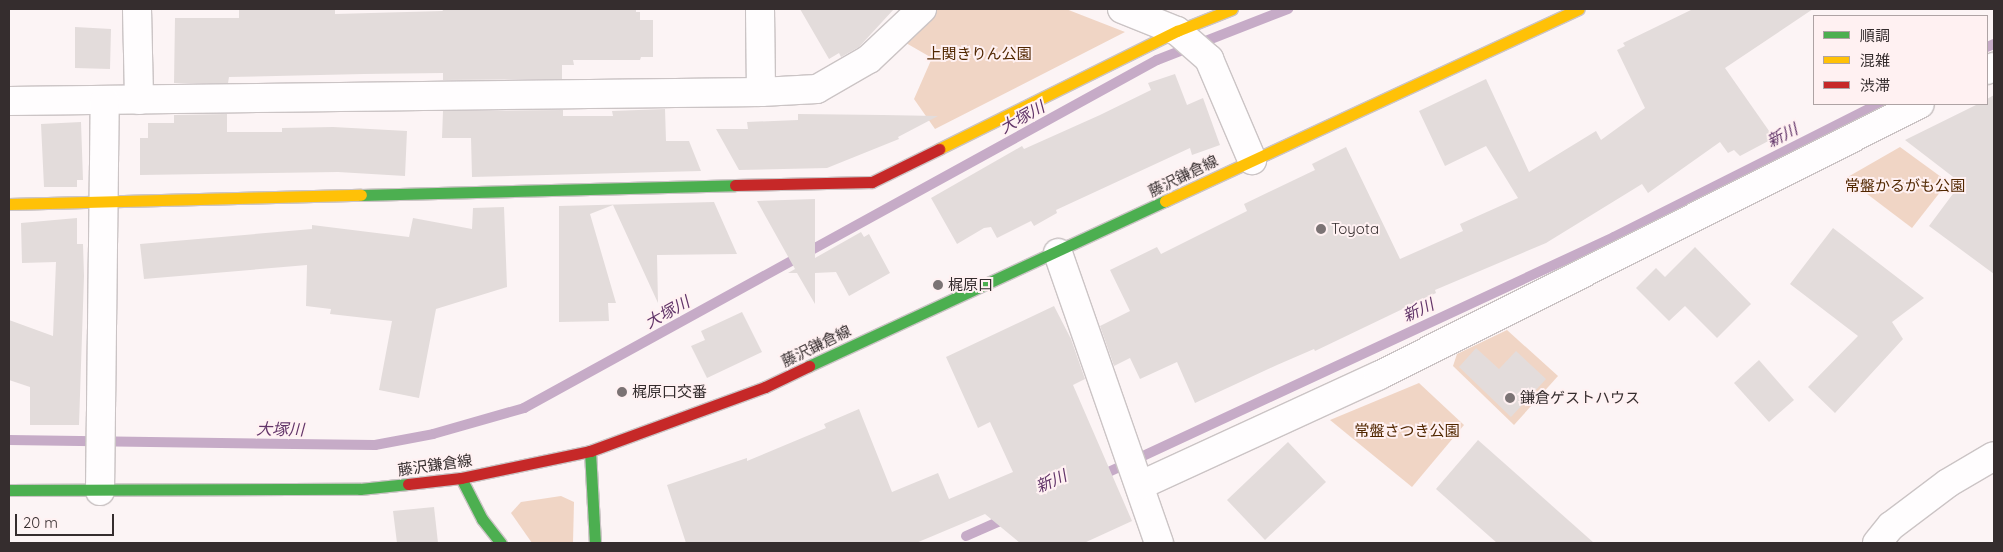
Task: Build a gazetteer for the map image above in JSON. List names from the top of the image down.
{
  "streets": {
    "main road": ["藤沢鎌倉線"]
  },
  "water": ["大塚川", "新川"],
  "parks": ["上関きりん公園", "常盤かるがも公園", "常盤さつき公園"],
  "places": [
    "Toyota",
    "梶原口",
    "梶原口交番",
    "鎌倉ゲストハウス"
  ],
  "legend": ["順調", "混雑", "渋滞"],
  "scale_bar": "20 m"
}
